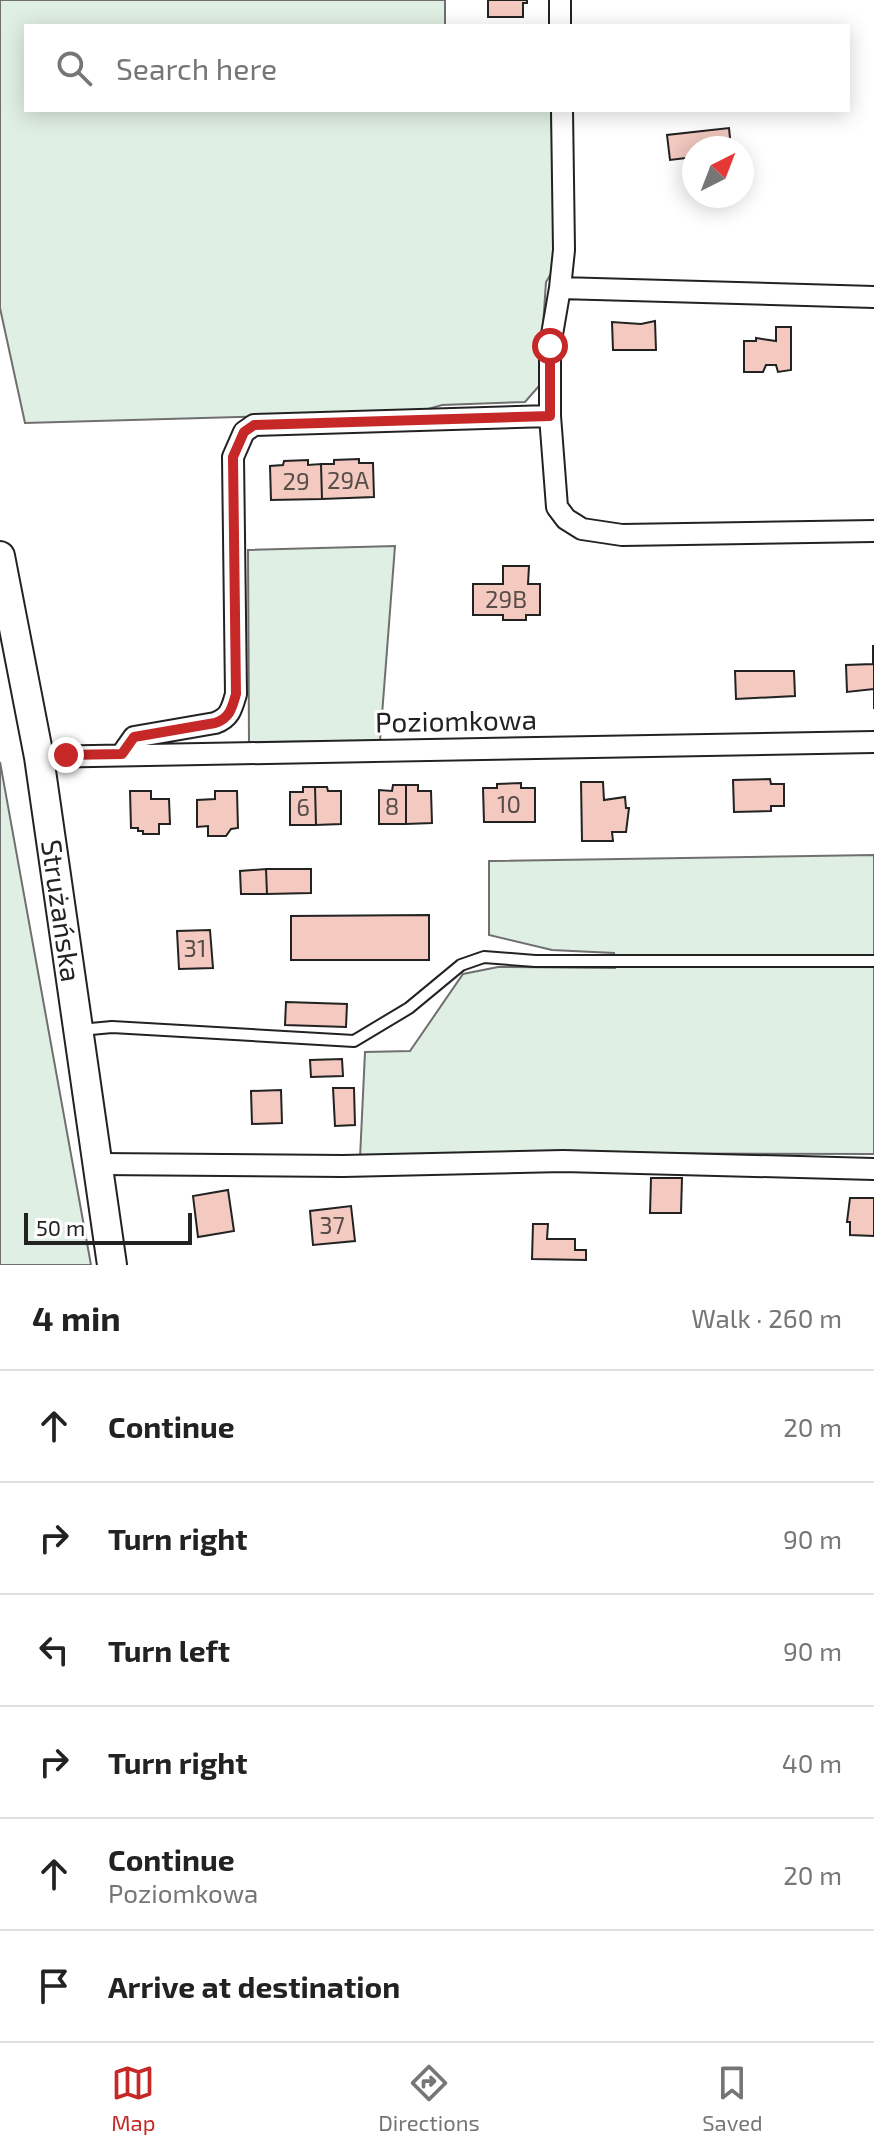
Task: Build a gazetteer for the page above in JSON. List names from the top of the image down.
{
  "streets": {
    "main road": ["Strużańska"],
    "street": ["Poziomkowa"]
  },
  "crossings": [
    ["Poziomkowa", "Strużańska"]
  ],
  "house_numbers": [
    "29A",
    "29",
    "29B",
    "10",
    "8",
    "6",
    "31",
    "37"
  ],
  "scale_bar": "50 m",
  "north": "top right",
  "page": {
    "search": "Search here",
    "scale": "50 m",
    "heading": ["4 min", "Walk · 260 m"],
    "list": [
      ["Continue", "20 m"],
      ["Turn right", "90 m"],
      ["Turn left", "90 m"],
      ["Turn right", "40 m"],
      ["Continue", "Poziomkowa", "20 m"],
      "Arrive at destination"
    ],
    "nav": ["Map", "Directions", "Saved"]
  }
}
